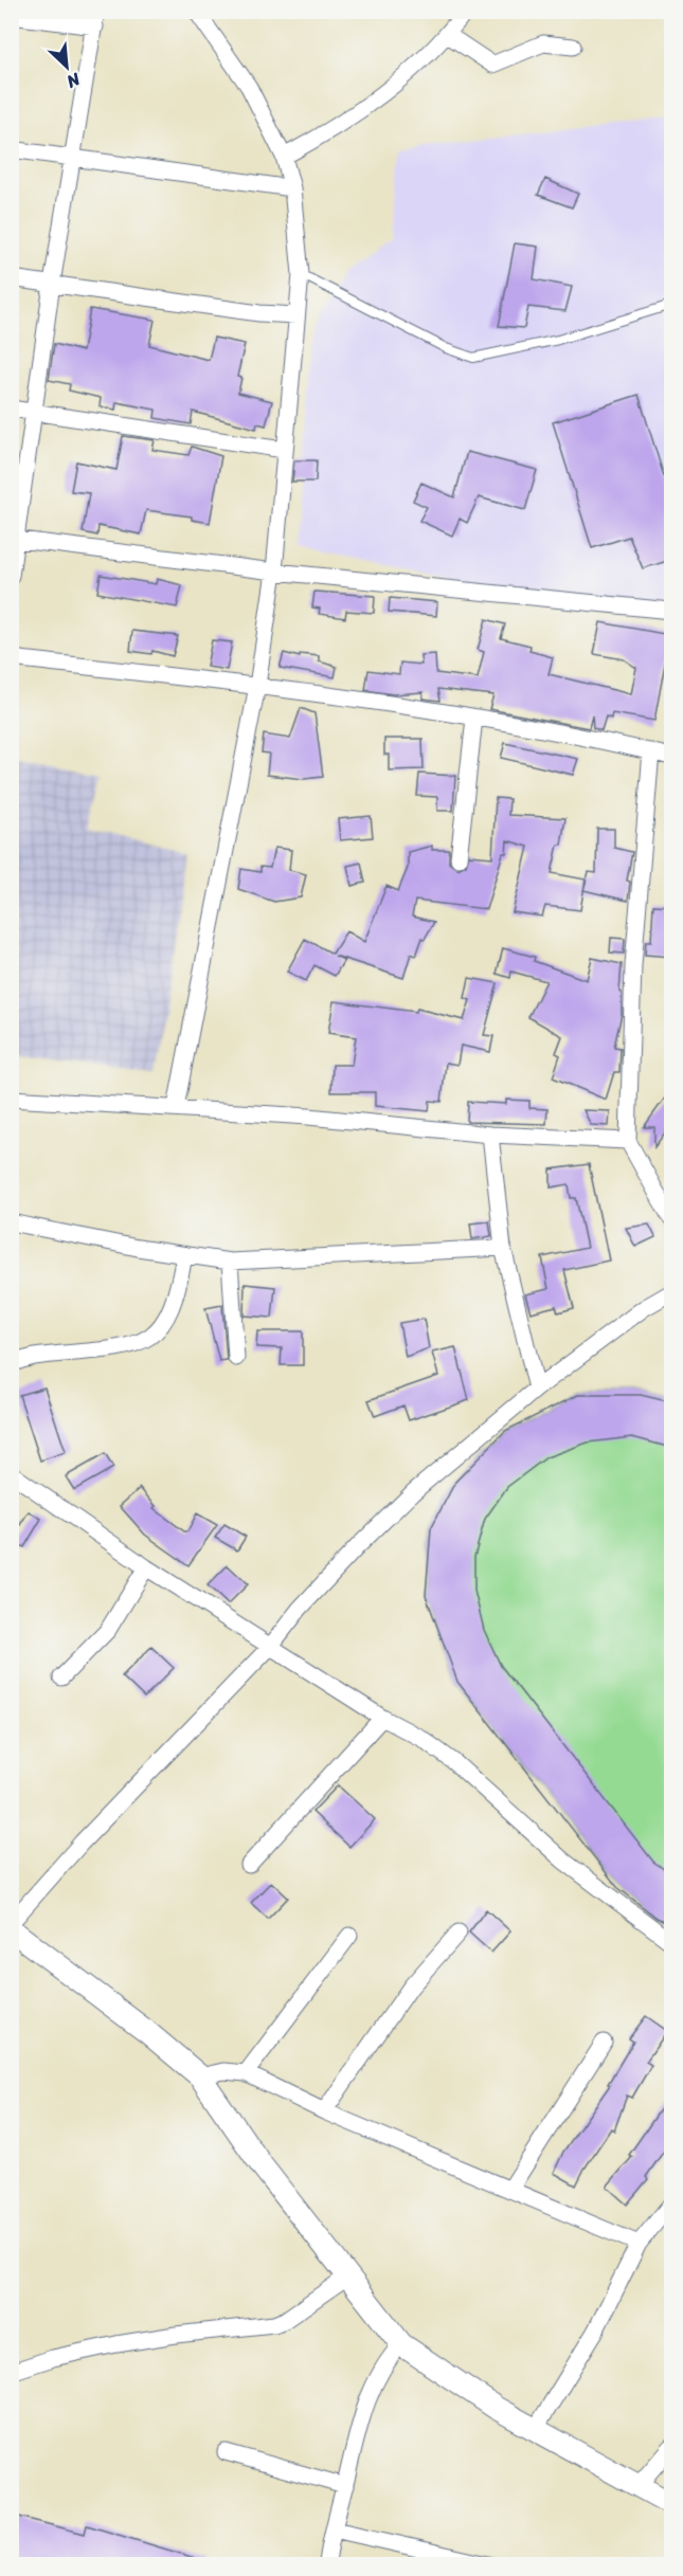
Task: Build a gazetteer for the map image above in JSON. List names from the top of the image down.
{
  "north": "bottom right"
}
